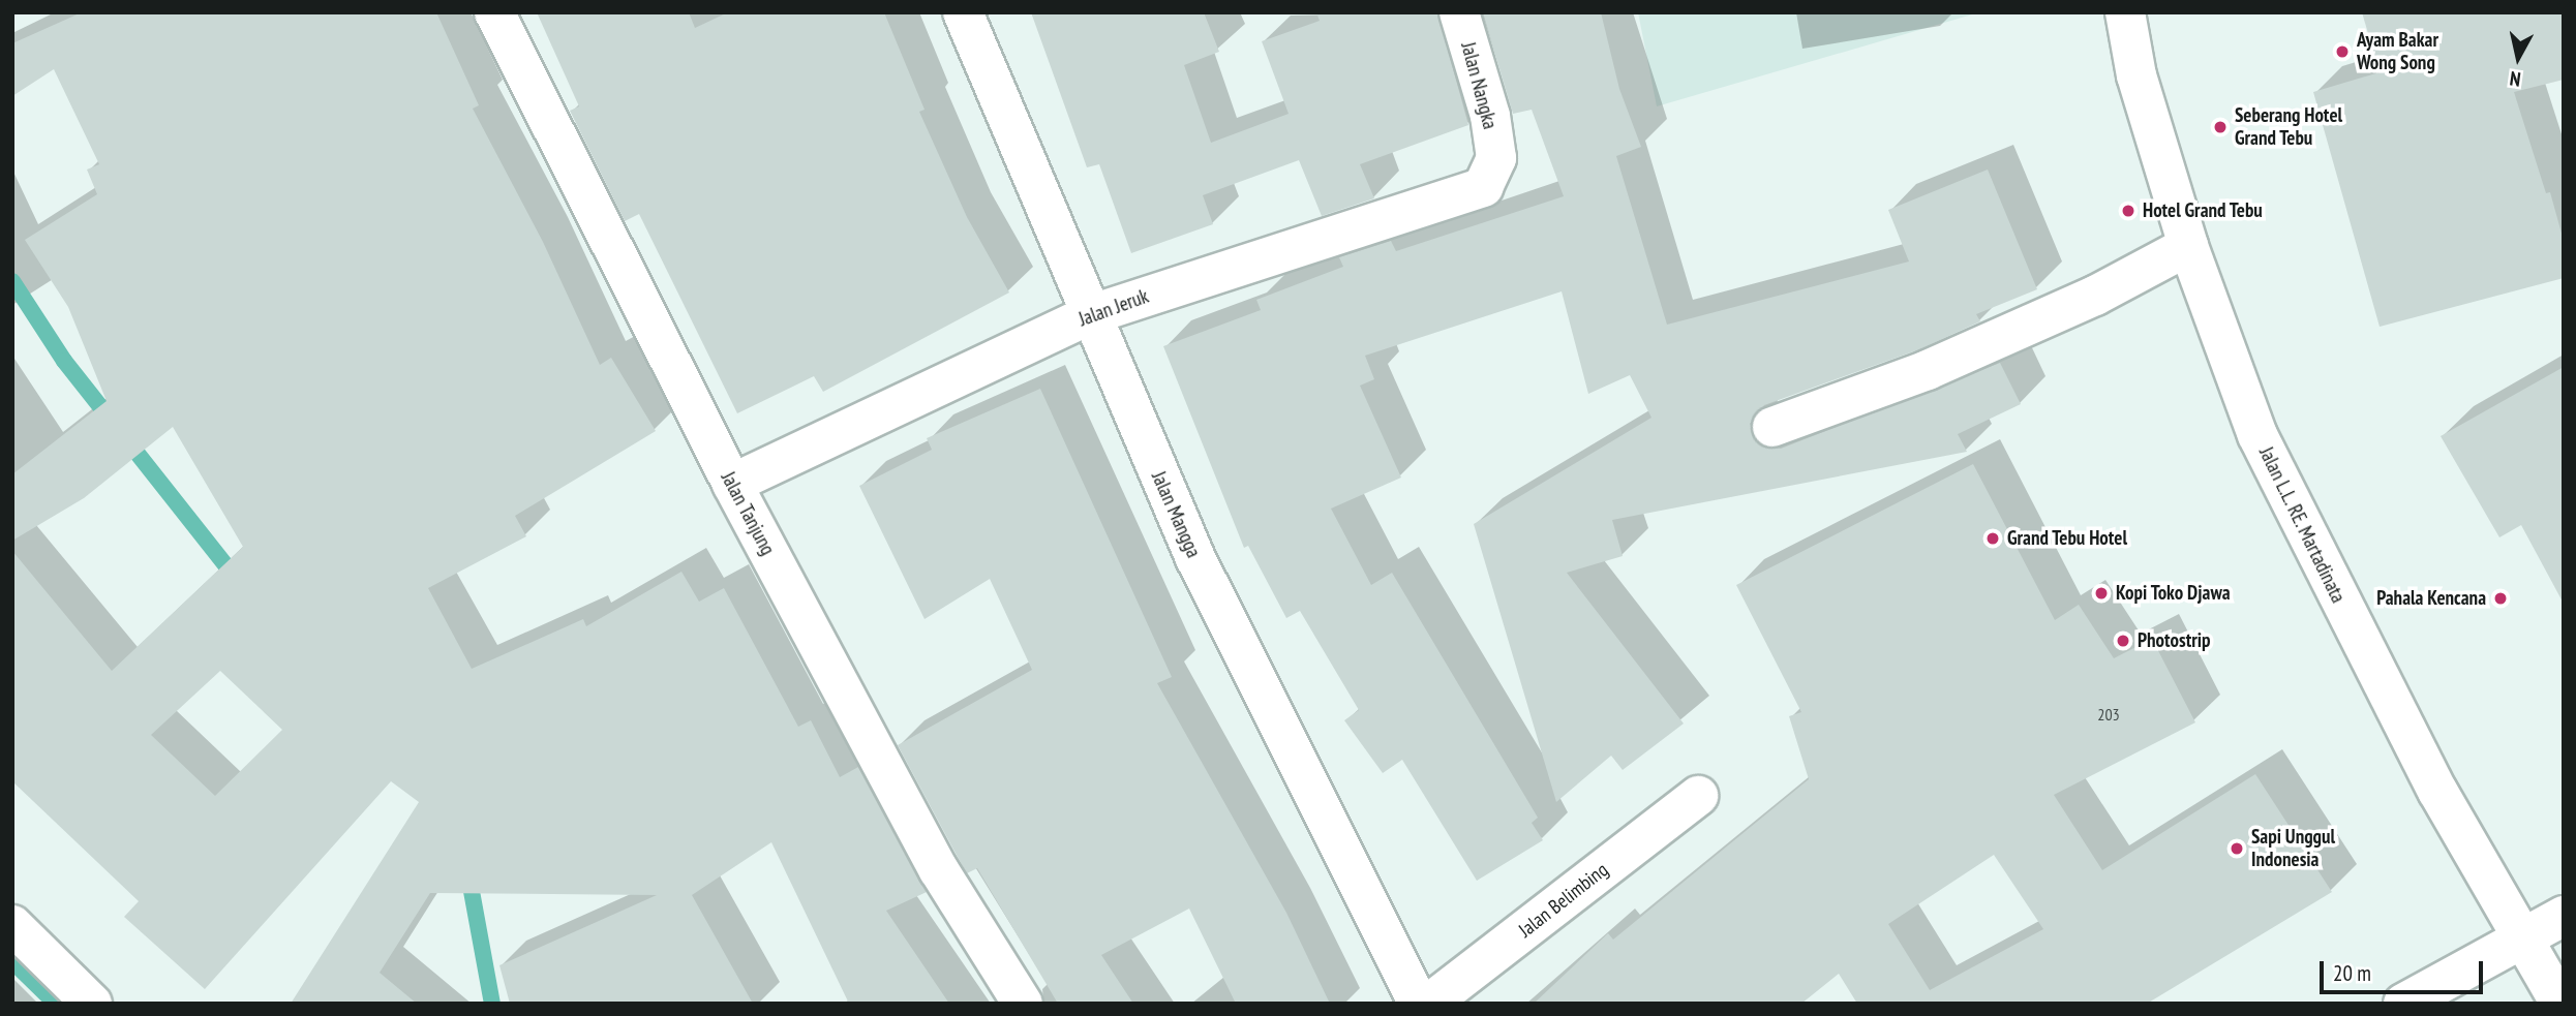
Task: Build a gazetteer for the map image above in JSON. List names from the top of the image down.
{
  "streets": {
    "street": [
      "Jalan Nangka",
      "Jalan Jeruk",
      "Jalan Tanjung",
      "Jalan Mangga",
      "Jalan L.L. RE. Martadinata",
      "Jalan Belimbing"
    ]
  },
  "crossings": [
    ["Jalan Nangka", "Jalan Jeruk"],
    ["Jalan Jeruk", "Jalan Tanjung"],
    ["Jalan Jeruk", "Jalan Mangga"]
  ],
  "places": [
    "Ayam Bakar Wong Song",
    "Seberang Hotel Grand Tebu",
    "Hotel Grand Tebu",
    "Grand Tebu Hotel",
    "Kopi Toko Djawa",
    "Pahala Kencana",
    "Photostrip",
    "Sapi Unggul Indonesia"
  ],
  "house_numbers": ["203"],
  "scale_bar": "20 m",
  "north": "bottom"
}
